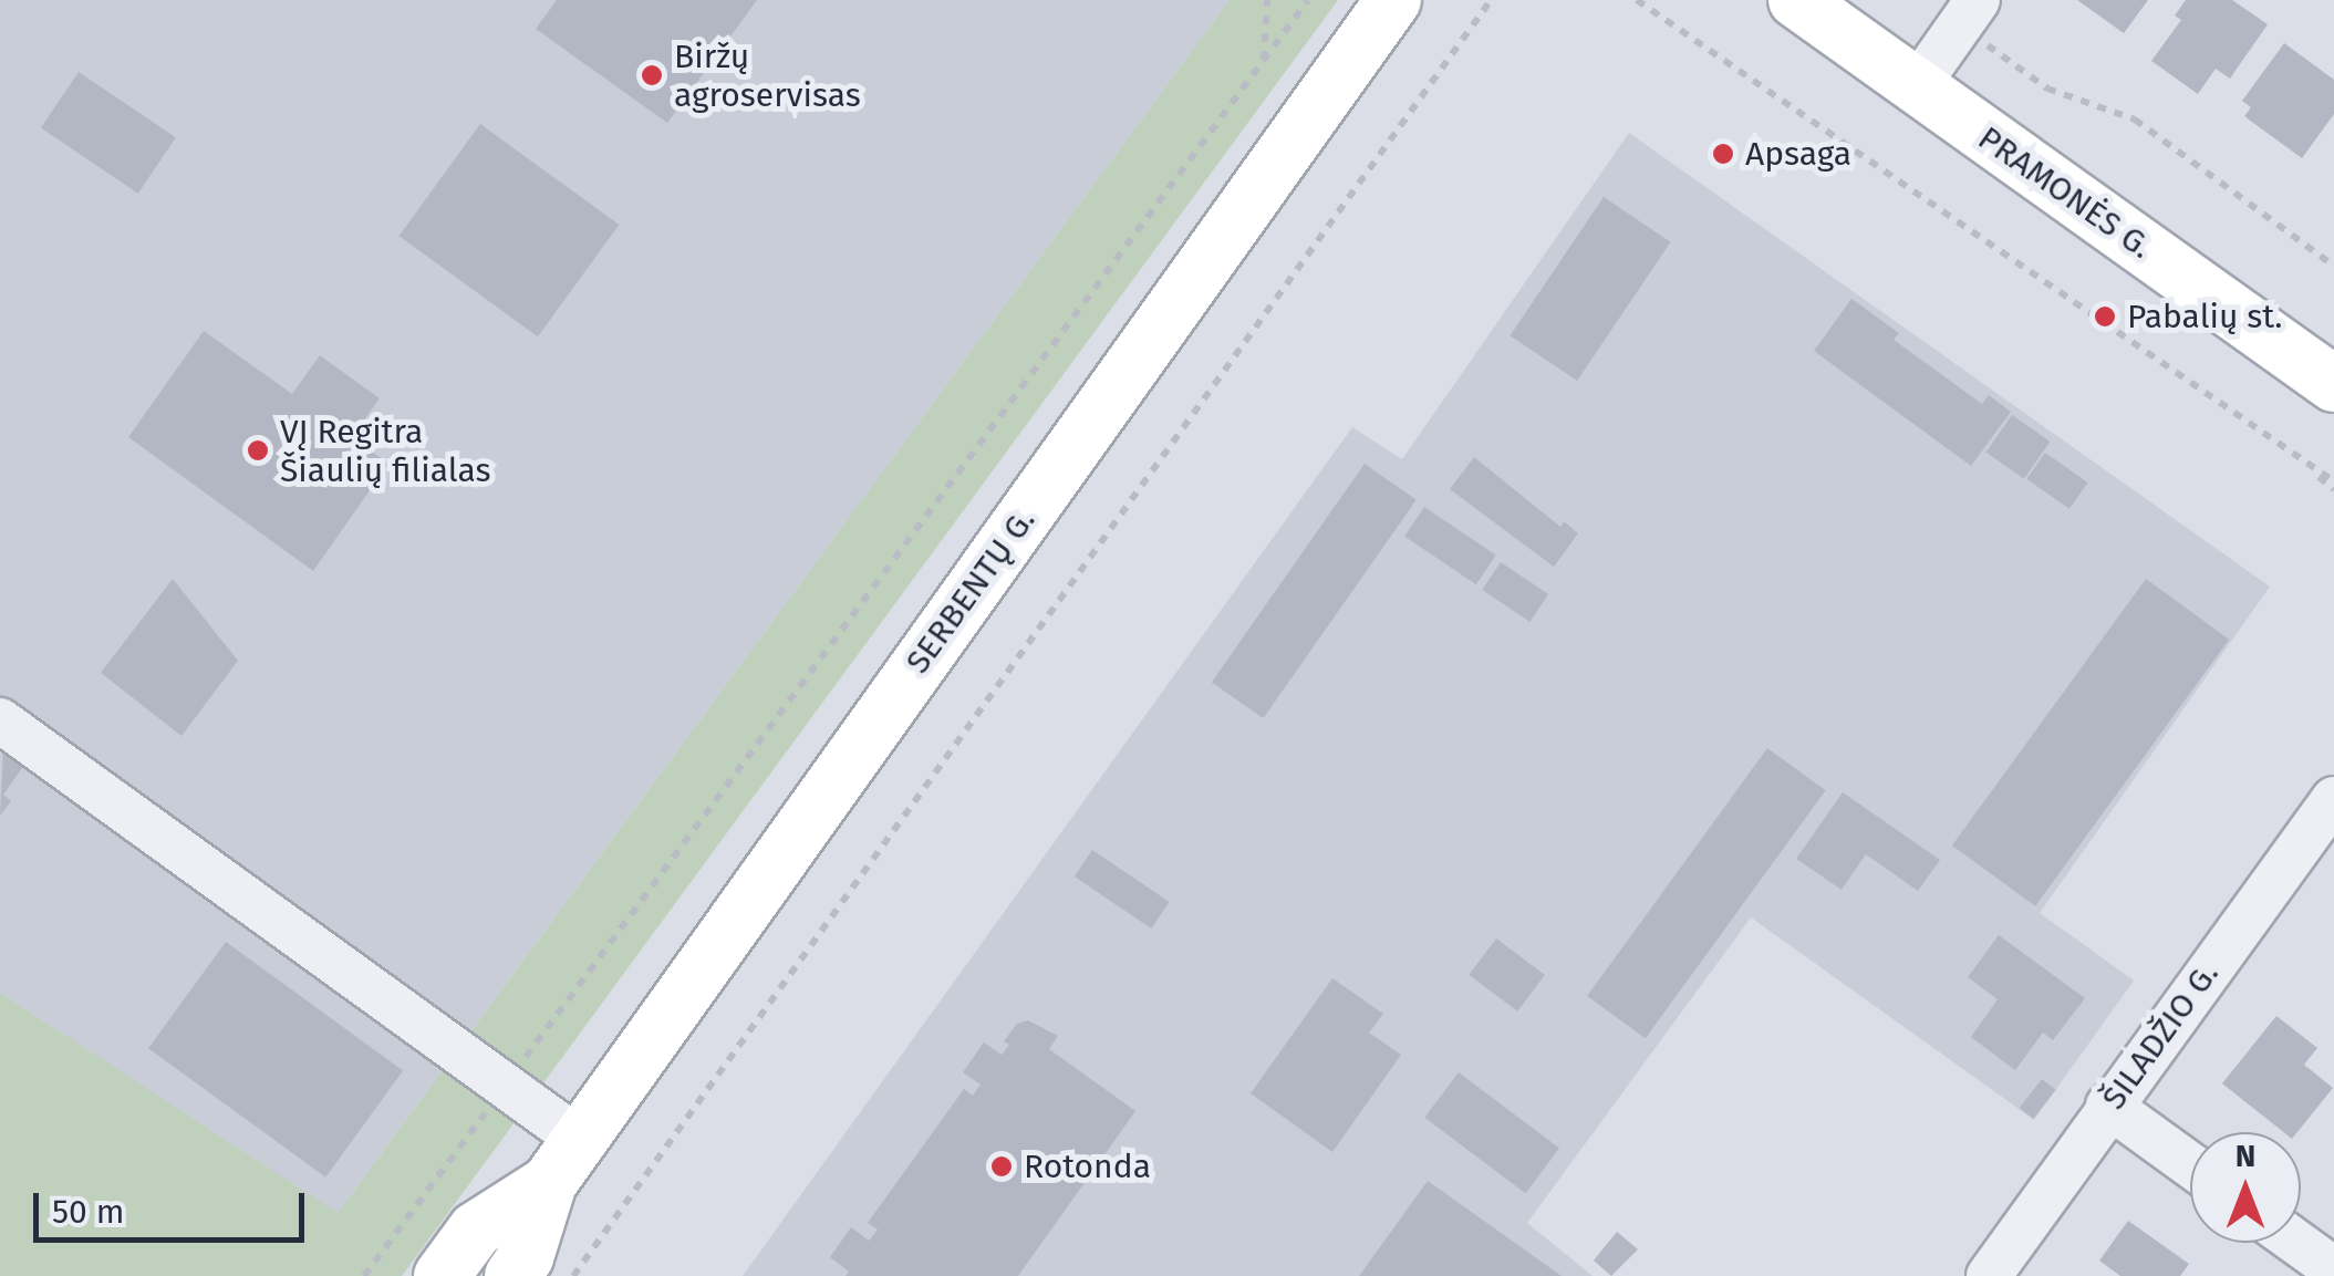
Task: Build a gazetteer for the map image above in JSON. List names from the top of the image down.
{
  "streets": {
    "main road": ["PRAMONĖS G.", "SERBENTŲ G."],
    "street": ["ŠILADŽIO G."]
  },
  "places": [
    "Biržų agroservisas",
    "Apsaga",
    "Pabalių st.",
    "VĮ Regitra Šiaulių filialas",
    "Rotonda"
  ],
  "scale_bar": "50 m",
  "north": "top"
}
